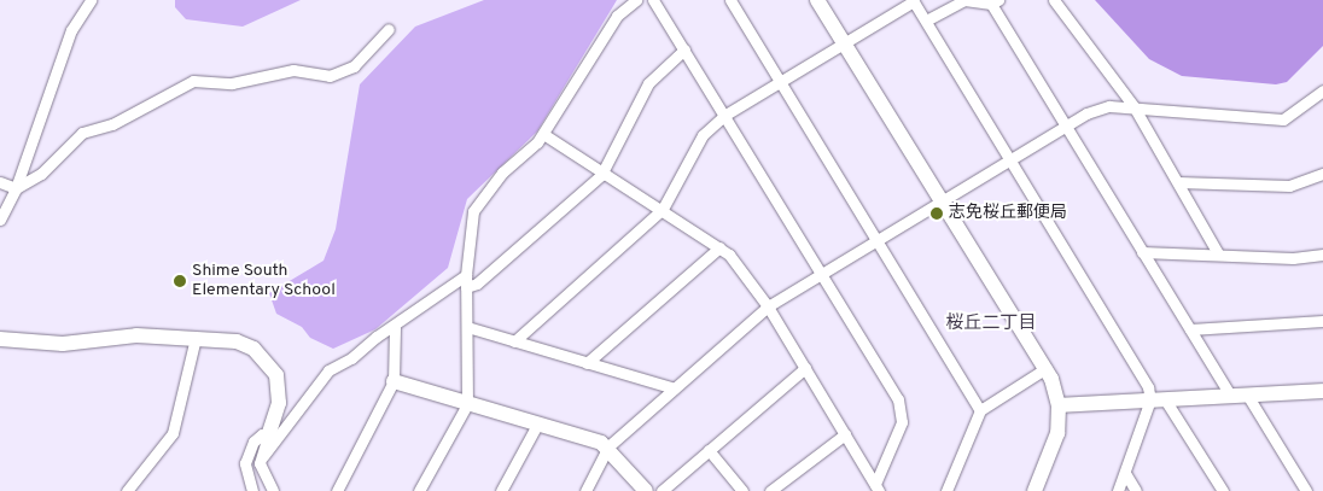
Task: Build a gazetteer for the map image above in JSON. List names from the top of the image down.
{
  "districts": ["桜丘二丁目"],
  "places": ["志免桜丘郵便局", "Shime South Elementary School"]
}
